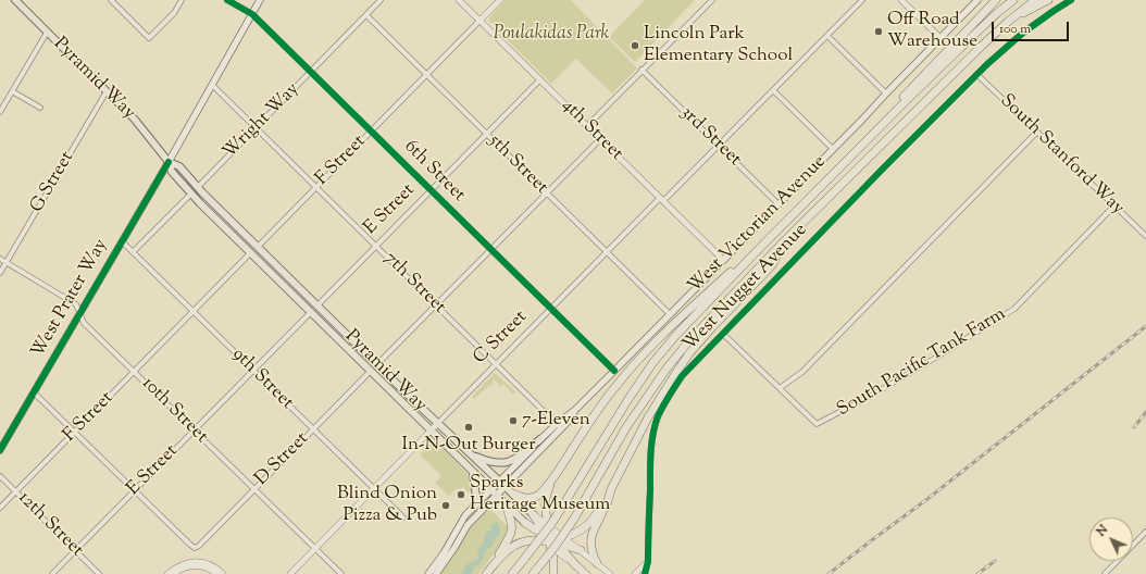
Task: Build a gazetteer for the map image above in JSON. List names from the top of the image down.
{
  "streets": {
    "main road": ["Pyramid Way", "West Victorian Avenue", "West Prater Way"],
    "street": [
      "Wright Way",
      "4th Street",
      "3rd Street",
      "South Stanford Way",
      "F Street",
      "5th Street",
      "6th Street",
      "G Street",
      "E Street",
      "7th Street",
      "West Nugget Avenue",
      "C Street",
      "South Pacific Tank Farm",
      "9th Street",
      "10th Street",
      "D Street",
      "12th Street"
    ]
  },
  "crossings": [
    ["Pyramid Way", "Wright Way"],
    ["Pyramid Way", "F Street"],
    ["Pyramid Way", "G Street"],
    ["Pyramid Way", "E Street"],
    ["Pyramid Way", "West Victorian Avenue"],
    ["Pyramid Way", "West Prater Way"],
    ["Pyramid Way", "C Street"],
    ["Pyramid Way", "D Street"],
    ["Wright Way", "5th Street"],
    ["Wright Way", "6th Street"],
    ["Wright Way", "7th Street"],
    ["4th Street", "F Street"],
    ["4th Street", "E Street"],
    ["4th Street", "West Victorian Avenue"],
    ["4th Street", "C Street"],
    ["3rd Street", "West Victorian Avenue"],
    ["3rd Street", "C Street"],
    ["South Stanford Way", "West Nugget Avenue"],
    ["South Stanford Way", "South Pacific Tank Farm"],
    ["F Street", "5th Street"],
    ["F Street", "6th Street"],
    ["F Street", "7th Street"],
    ["F Street", "9th Street"],
    ["F Street", "10th Street"],
    ["F Street", "12th Street"],
    ["5th Street", "E Street"],
    ["5th Street", "West Victorian Avenue"],
    ["5th Street", "C Street"],
    ["6th Street", "E Street"],
    ["6th Street", "West Victorian Avenue"],
    ["6th Street", "West Prater Way"],
    ["6th Street", "C Street"],
    ["G Street", "10th Street"],
    ["E Street", "7th Street"],
    ["E Street", "9th Street"],
    ["E Street", "10th Street"],
    ["E Street", "D Street"],
    ["E Street", "12th Street"],
    ["West Victorian Avenue", "7th Street"],
    ["7th Street", "West Prater Way"],
    ["7th Street", "C Street"],
    ["West Nugget Avenue", "South Pacific Tank Farm"],
    ["West Prater Way", "9th Street"],
    ["West Prater Way", "10th Street"],
    ["9th Street", "D Street"],
    ["10th Street", "D Street"]
  ],
  "parks": ["Poulakidas Park"],
  "places": [
    "Off Road Warehouse",
    "Lincoln Park Elementary School",
    "7-Eleven",
    "In-N-Out Burger",
    "Sparks Heritage Museum",
    "Blind Onion Pizza & Pub"
  ],
  "scale_bar": "100 m",
  "north": "top left"
}
